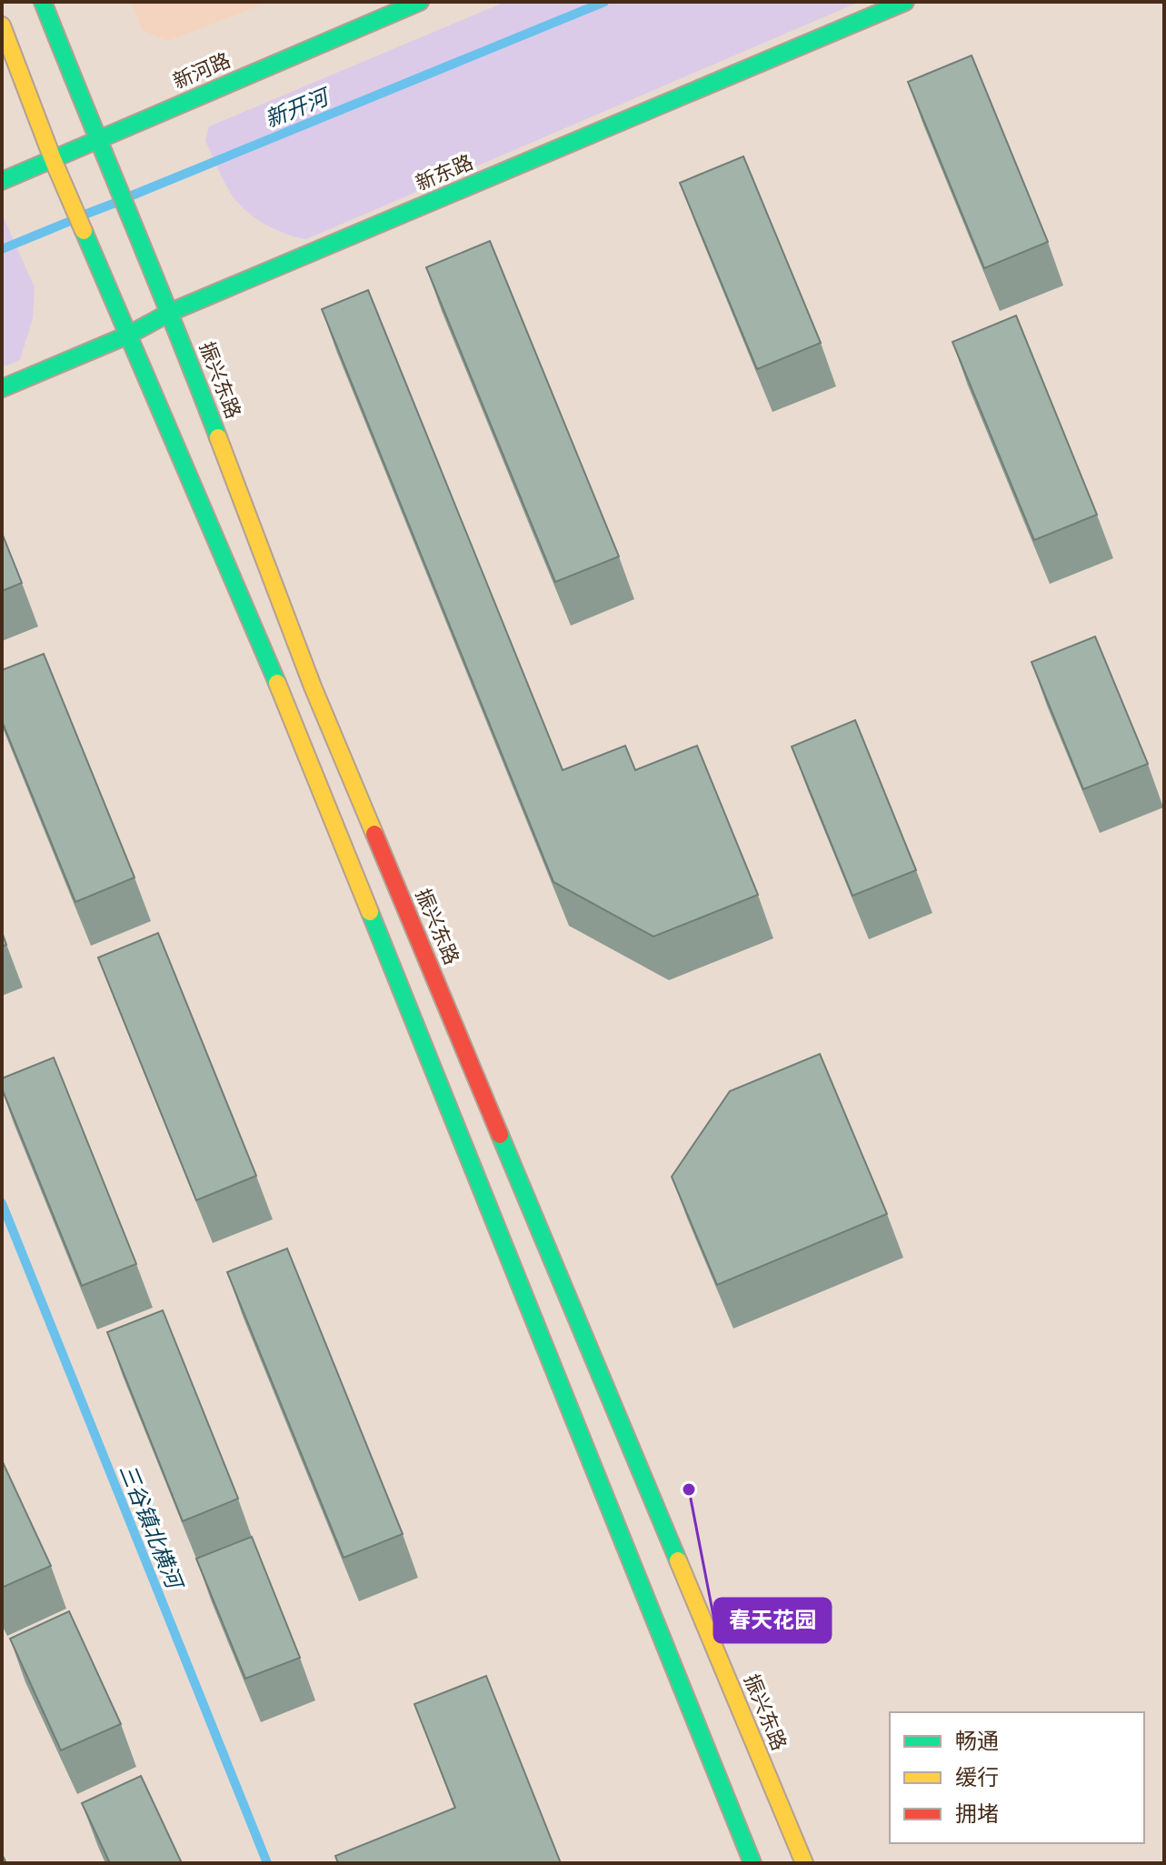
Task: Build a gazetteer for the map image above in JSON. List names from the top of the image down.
{
  "streets": {
    "main road": ["新河路", "新东路", "振兴东路"]
  },
  "crossings": [
    ["新河路", "振兴东路"],
    ["新东路", "振兴东路"]
  ],
  "water": ["新开河", "三谷镇北横河"],
  "places": ["春天花园"],
  "legend": ["畅通", "缓行", "拥堵"]
}
